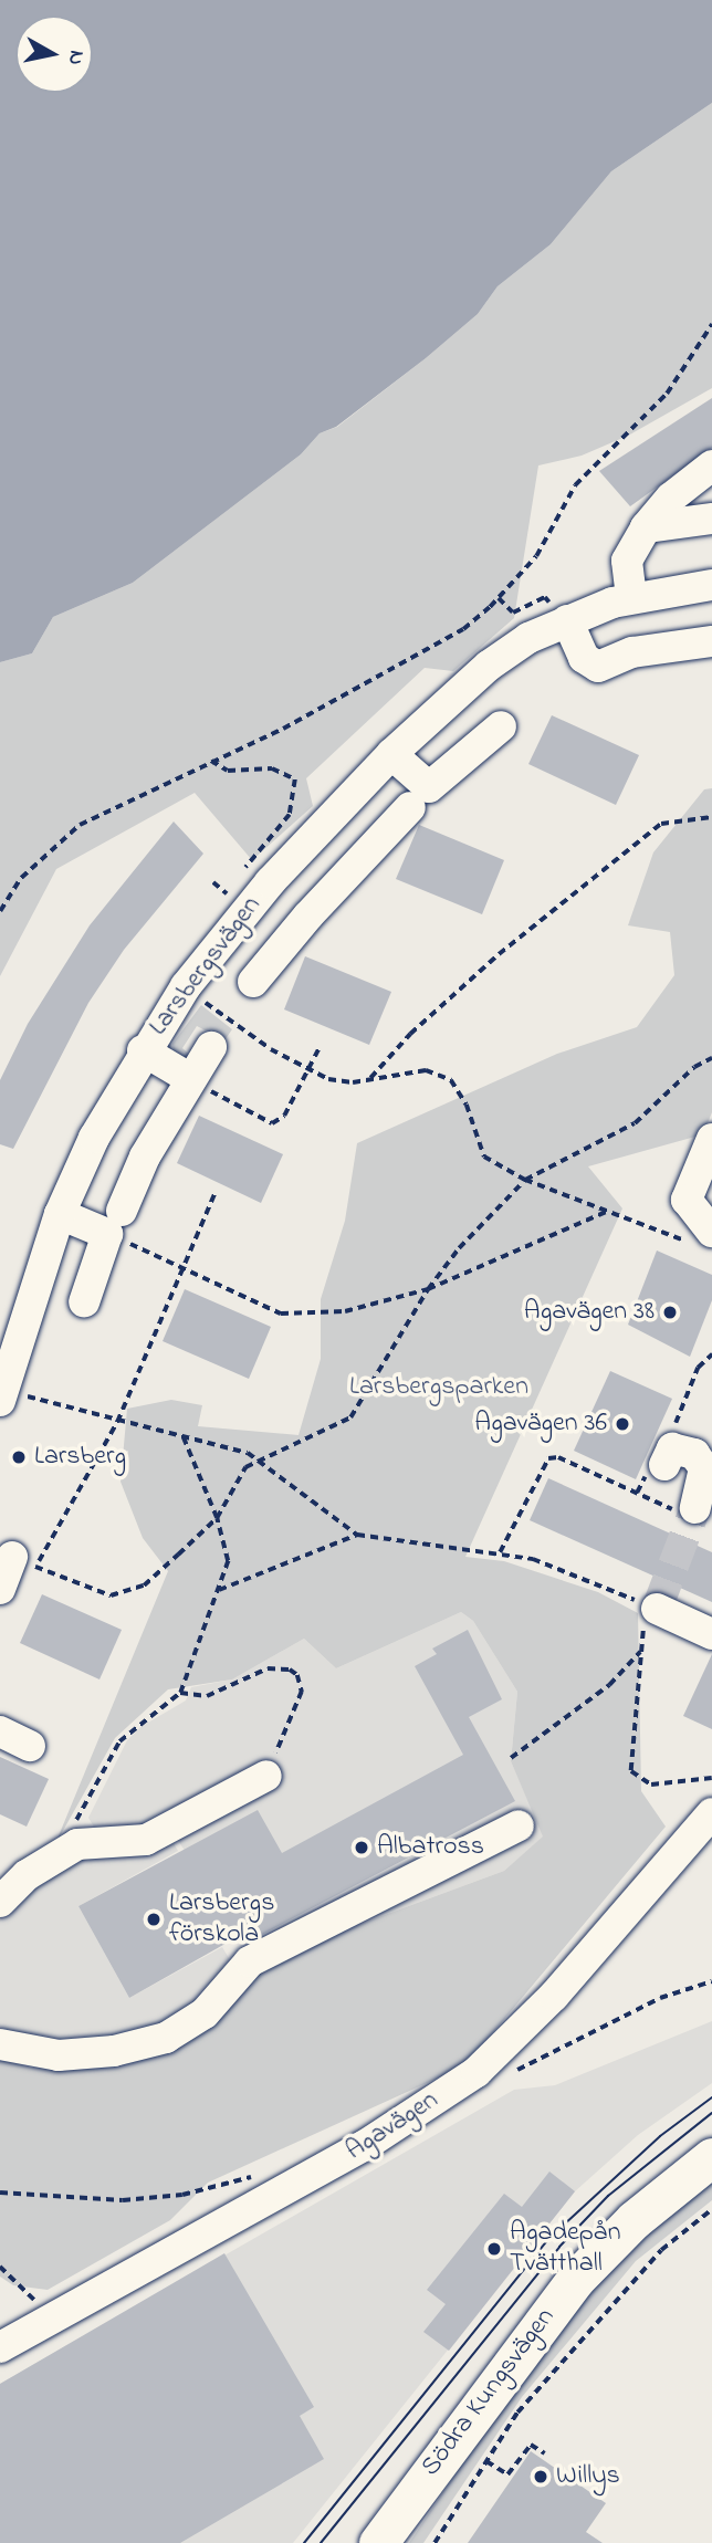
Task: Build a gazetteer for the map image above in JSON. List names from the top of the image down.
{
  "streets": {
    "main road": ["Södra Kungsvägen"],
    "street": ["Larsbergsvägen", "Agavägen"]
  },
  "parks": ["Larsbergsparken"],
  "places": [
    "Agavägen 38",
    "Agavägen 36",
    "Larsberg",
    "Albatross",
    "Larsbergs förskola",
    "Agadepån Tvätthall",
    "Willys"
  ],
  "north": "right"
}
